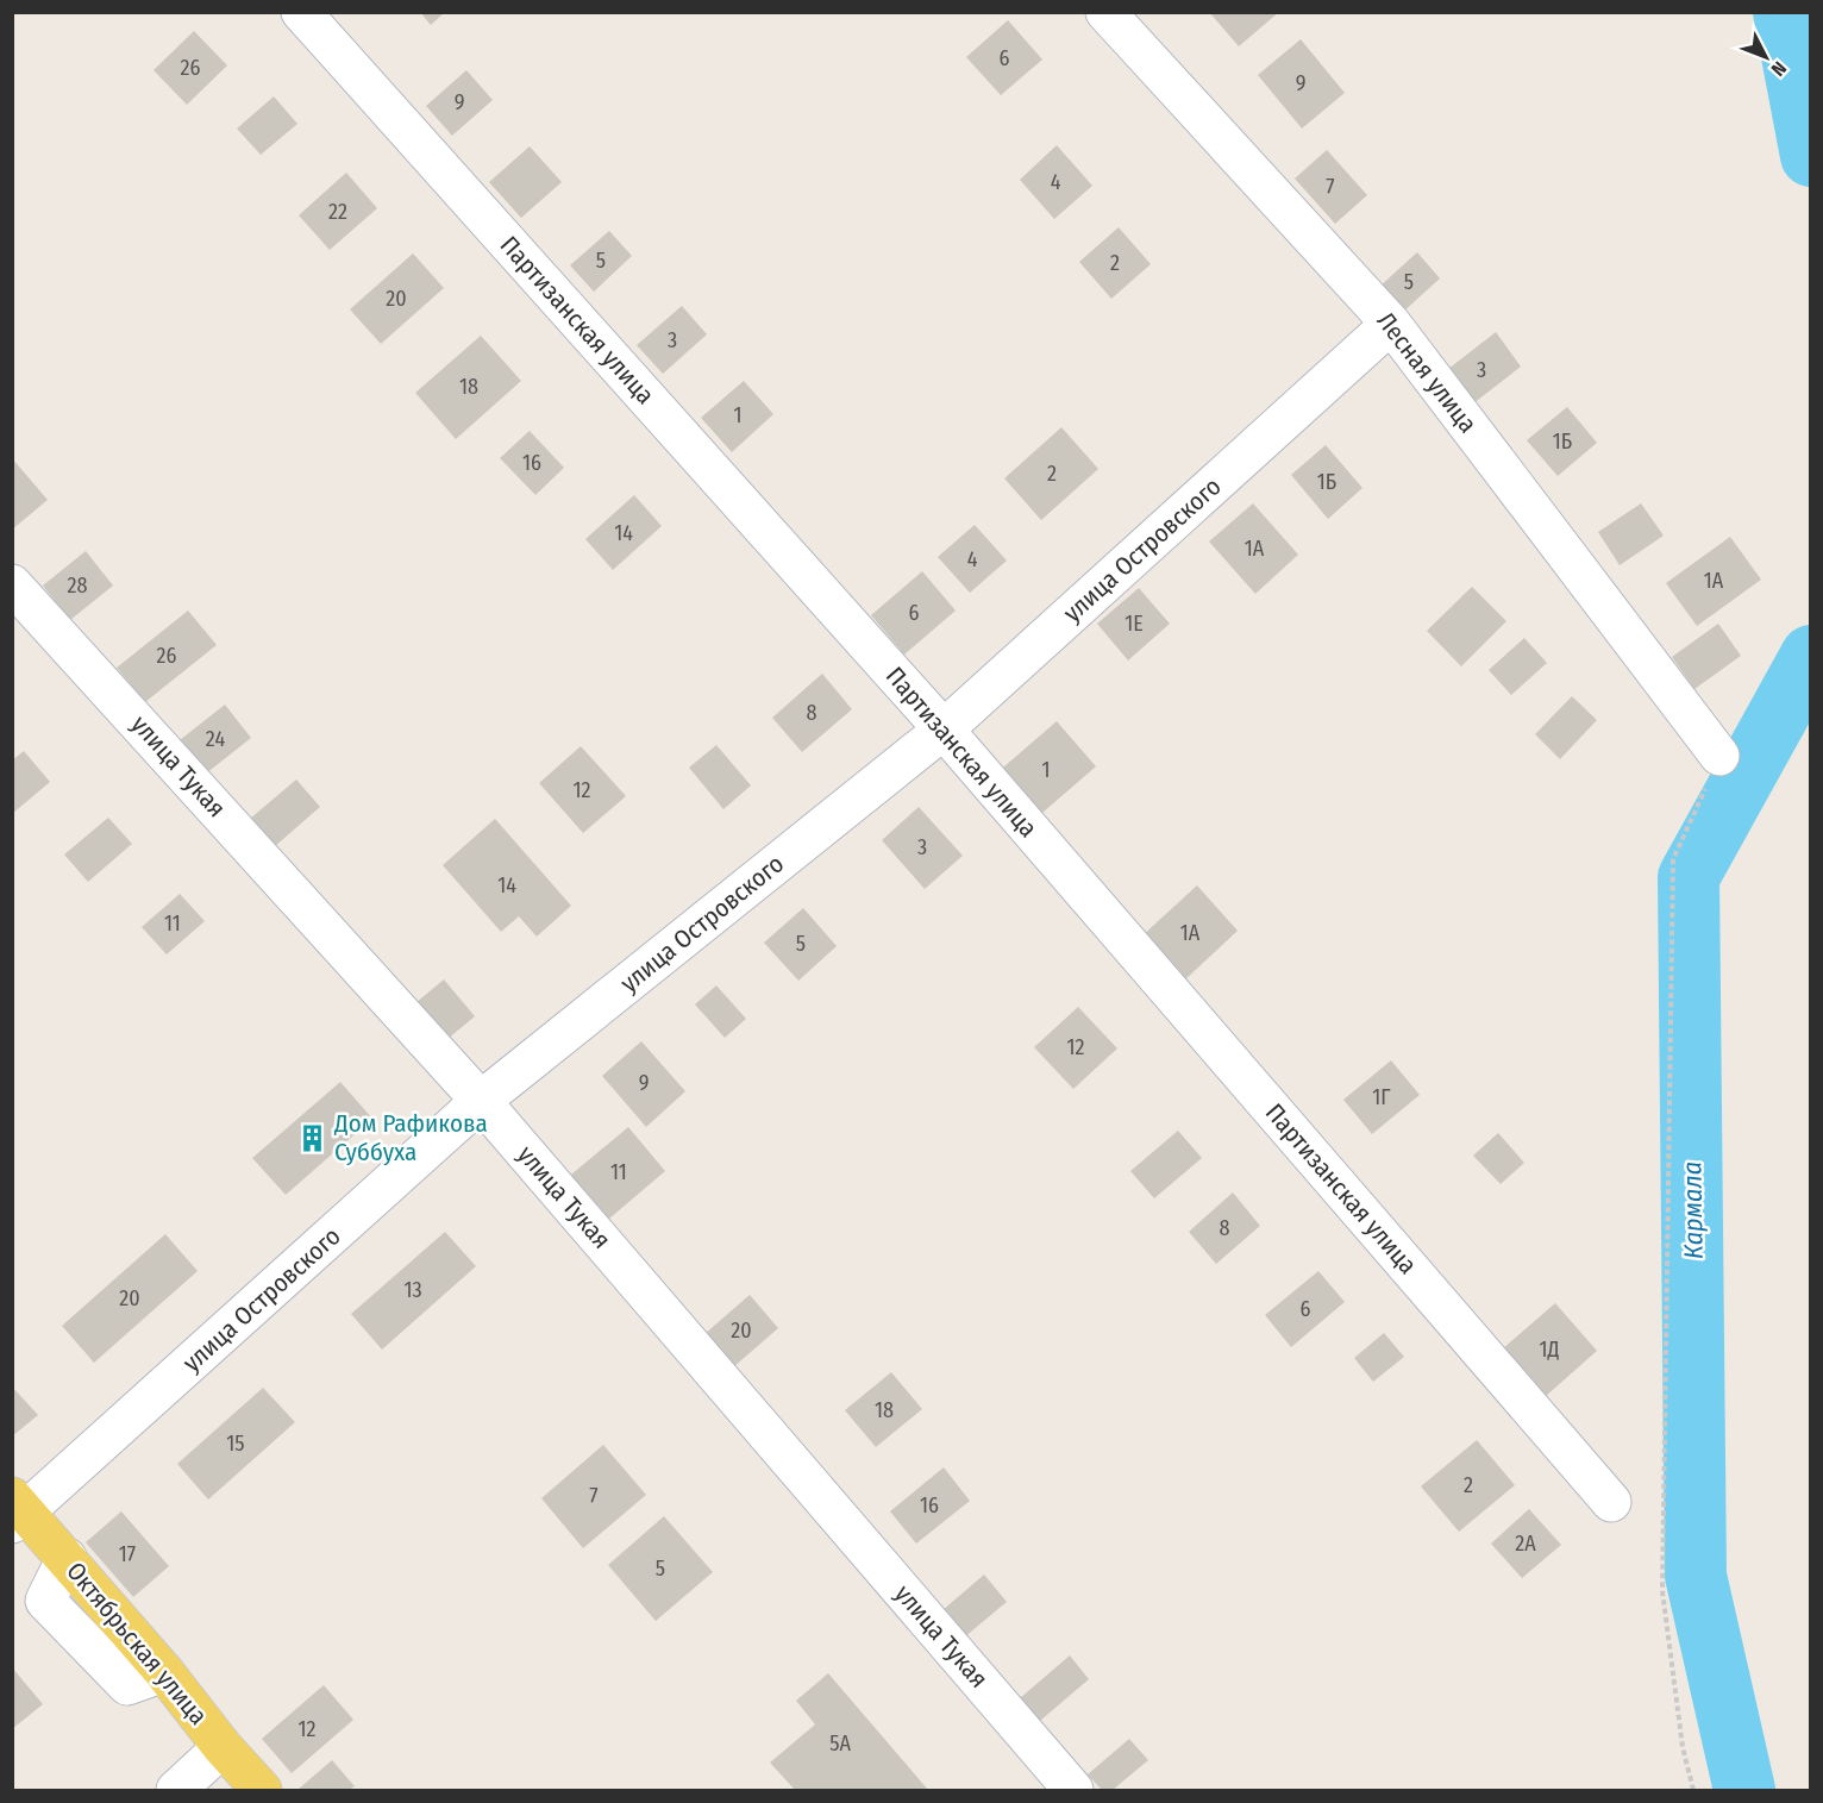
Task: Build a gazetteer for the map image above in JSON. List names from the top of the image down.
{
  "streets": {
    "main road": ["Октябрьская улица"],
    "street": [
      "Партизанская улица",
      "Лесная улица",
      "улица Островского",
      "улица Тукая"
    ]
  },
  "crossings": [
    ["Партизанская улица", "улица Островского"],
    ["Лесная улица", "улица Островского"],
    ["улица Островского", "улица Тукая"],
    ["улица Островского", "Октябрьская улица"]
  ],
  "water": ["Кармала"],
  "places": {
    "building": ["Дом Рафикова Суббуха"]
  },
  "house_numbers": [
    "6",
    "26",
    "9",
    "9",
    "4",
    "7",
    "22",
    "5",
    "2",
    "5",
    "20",
    "3",
    "3",
    "18",
    "1",
    "1Б",
    "16",
    "2",
    "1Б",
    "14",
    "1А",
    "4",
    "1А",
    "28",
    "6",
    "1Е",
    "26",
    "8",
    "24",
    "1",
    "12",
    "3",
    "14",
    "11",
    "1А",
    "5",
    "12",
    "9",
    "1Г",
    "11",
    "8",
    "13",
    "20",
    "6",
    "20",
    "1Д",
    "18",
    "15",
    "2",
    "7",
    "16",
    "2А",
    "17",
    "5",
    "12",
    "5А"
  ],
  "north": "bottom right"
}
